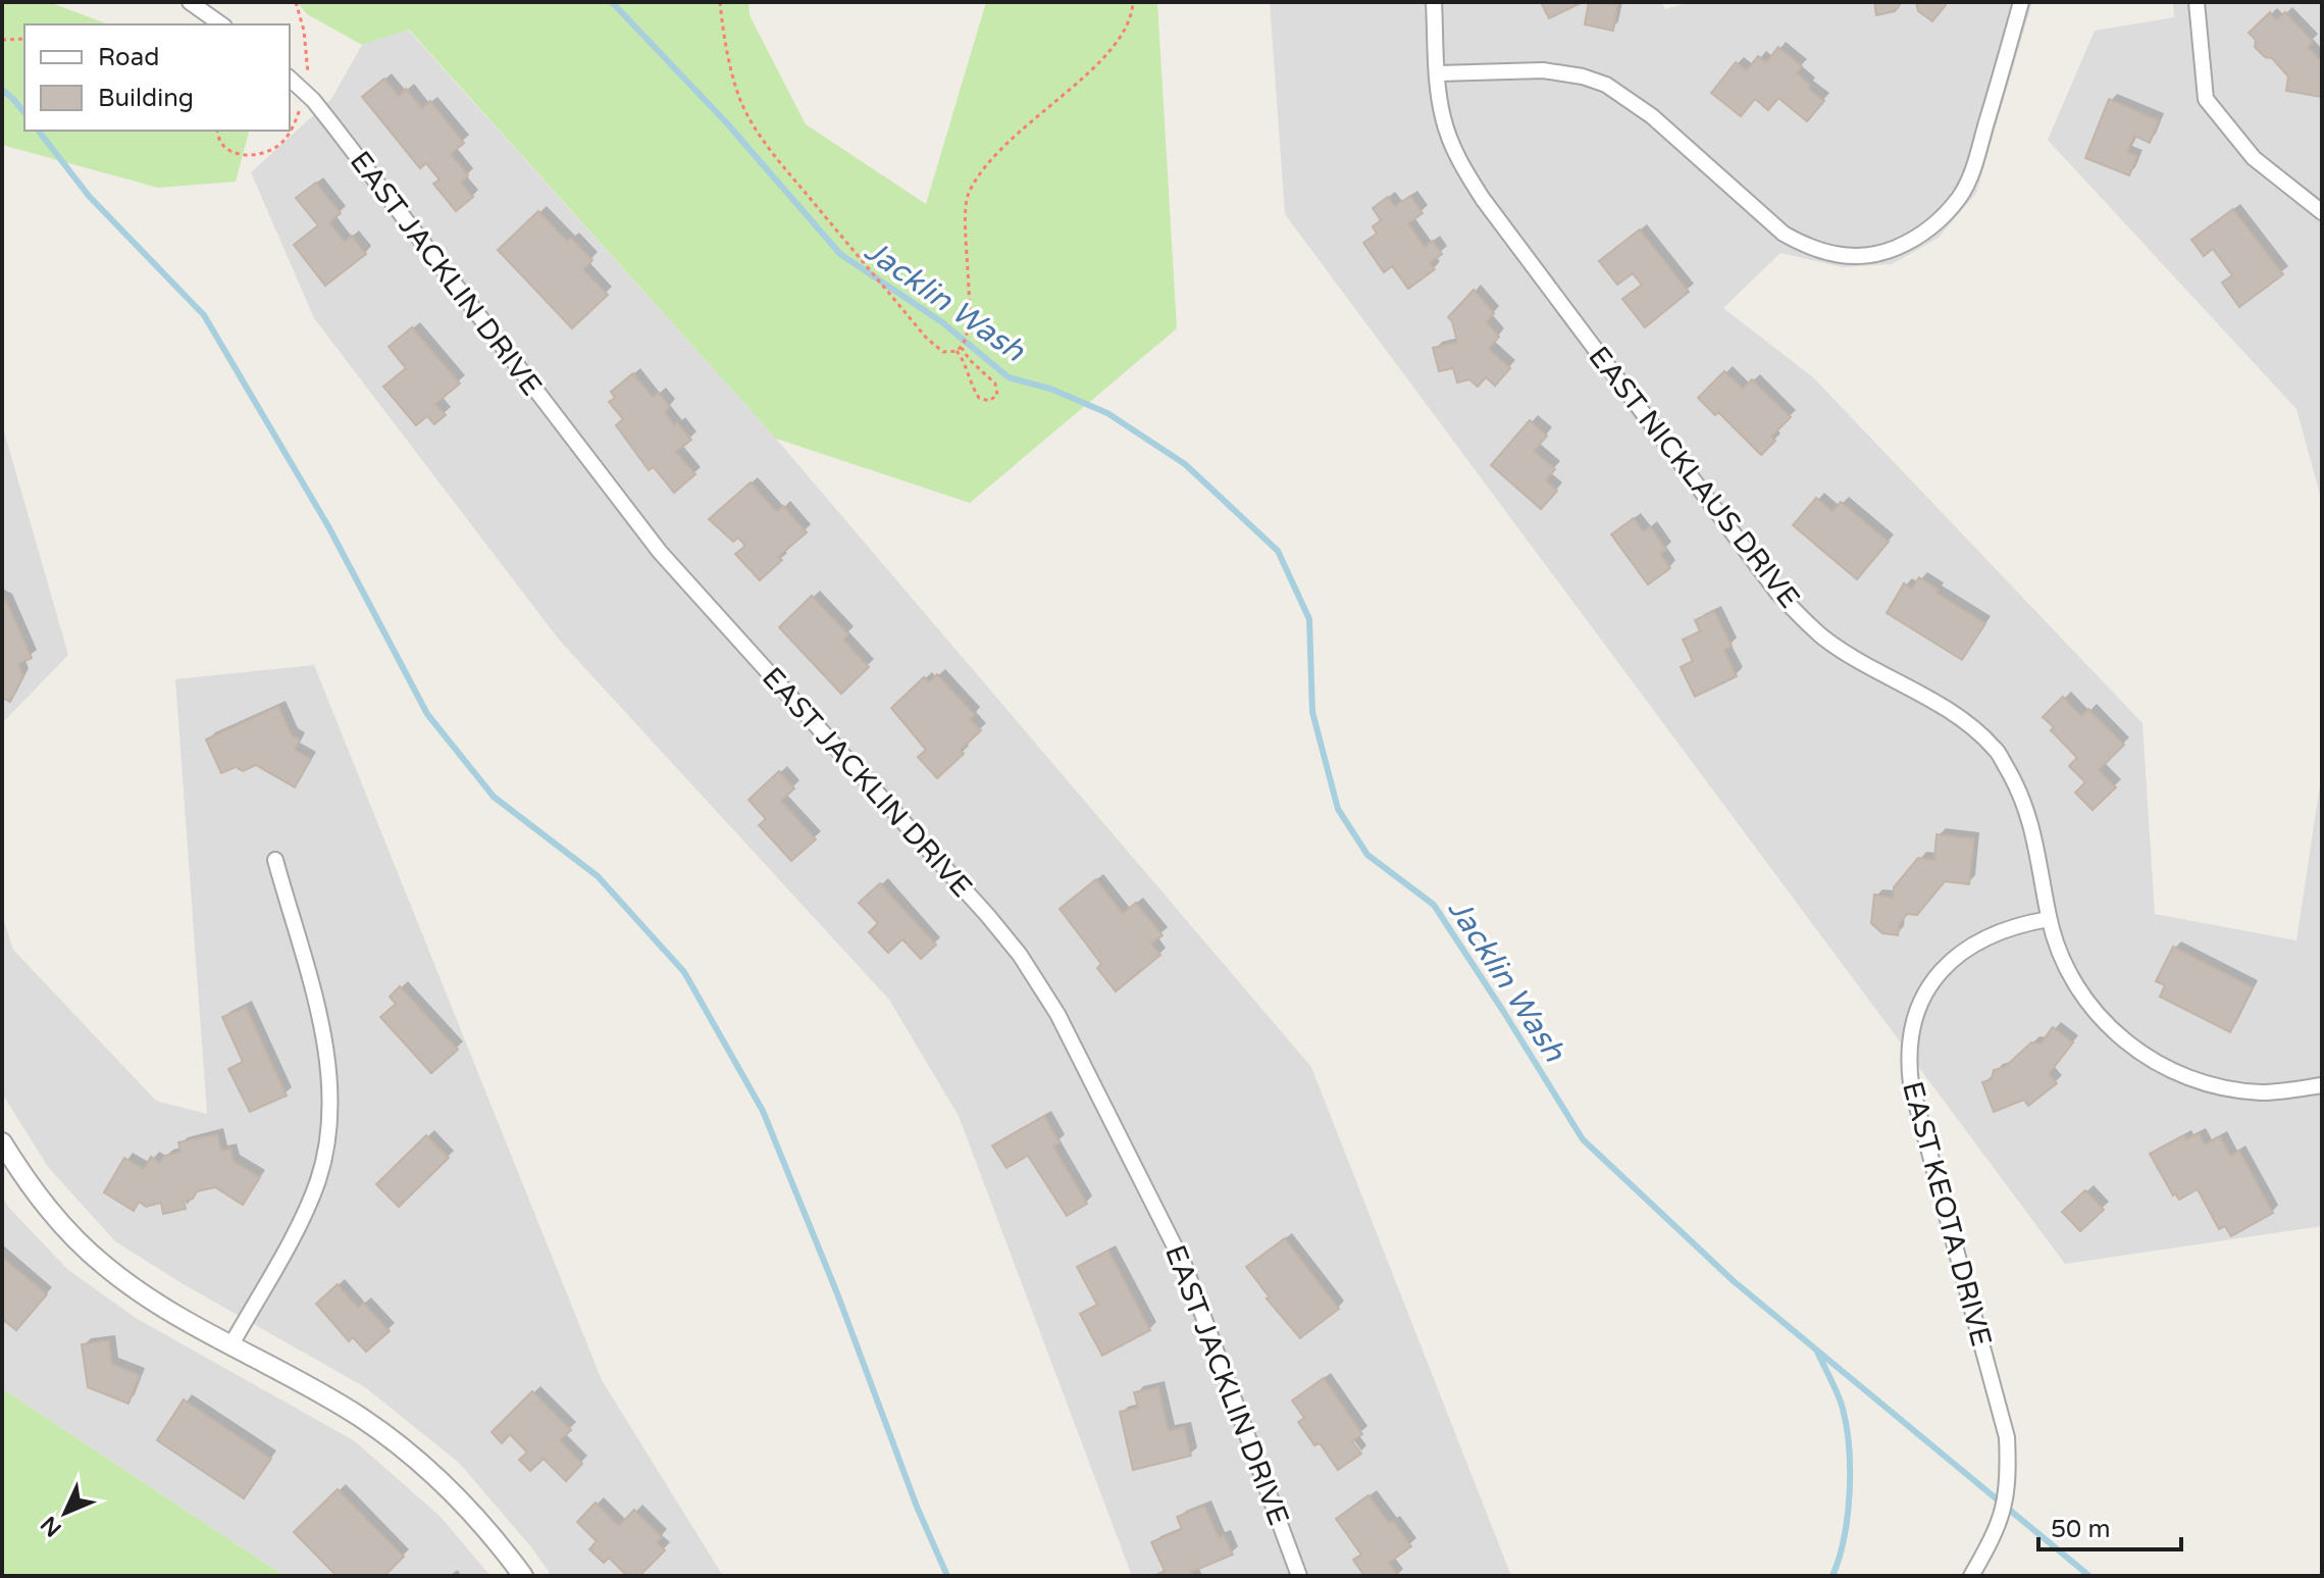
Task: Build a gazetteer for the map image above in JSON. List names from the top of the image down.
{
  "streets": {
    "street": ["EAST JACKLIN DRIVE", "EAST NICKLAUS DRIVE", "EAST KEOTA DRIVE"]
  },
  "crossings": [
    ["EAST NICKLAUS DRIVE", "EAST KEOTA DRIVE"]
  ],
  "water": ["Jacklin Wash"],
  "legend": ["Road", "Building"],
  "scale_bar": "50 m",
  "north": "bottom left"
}
